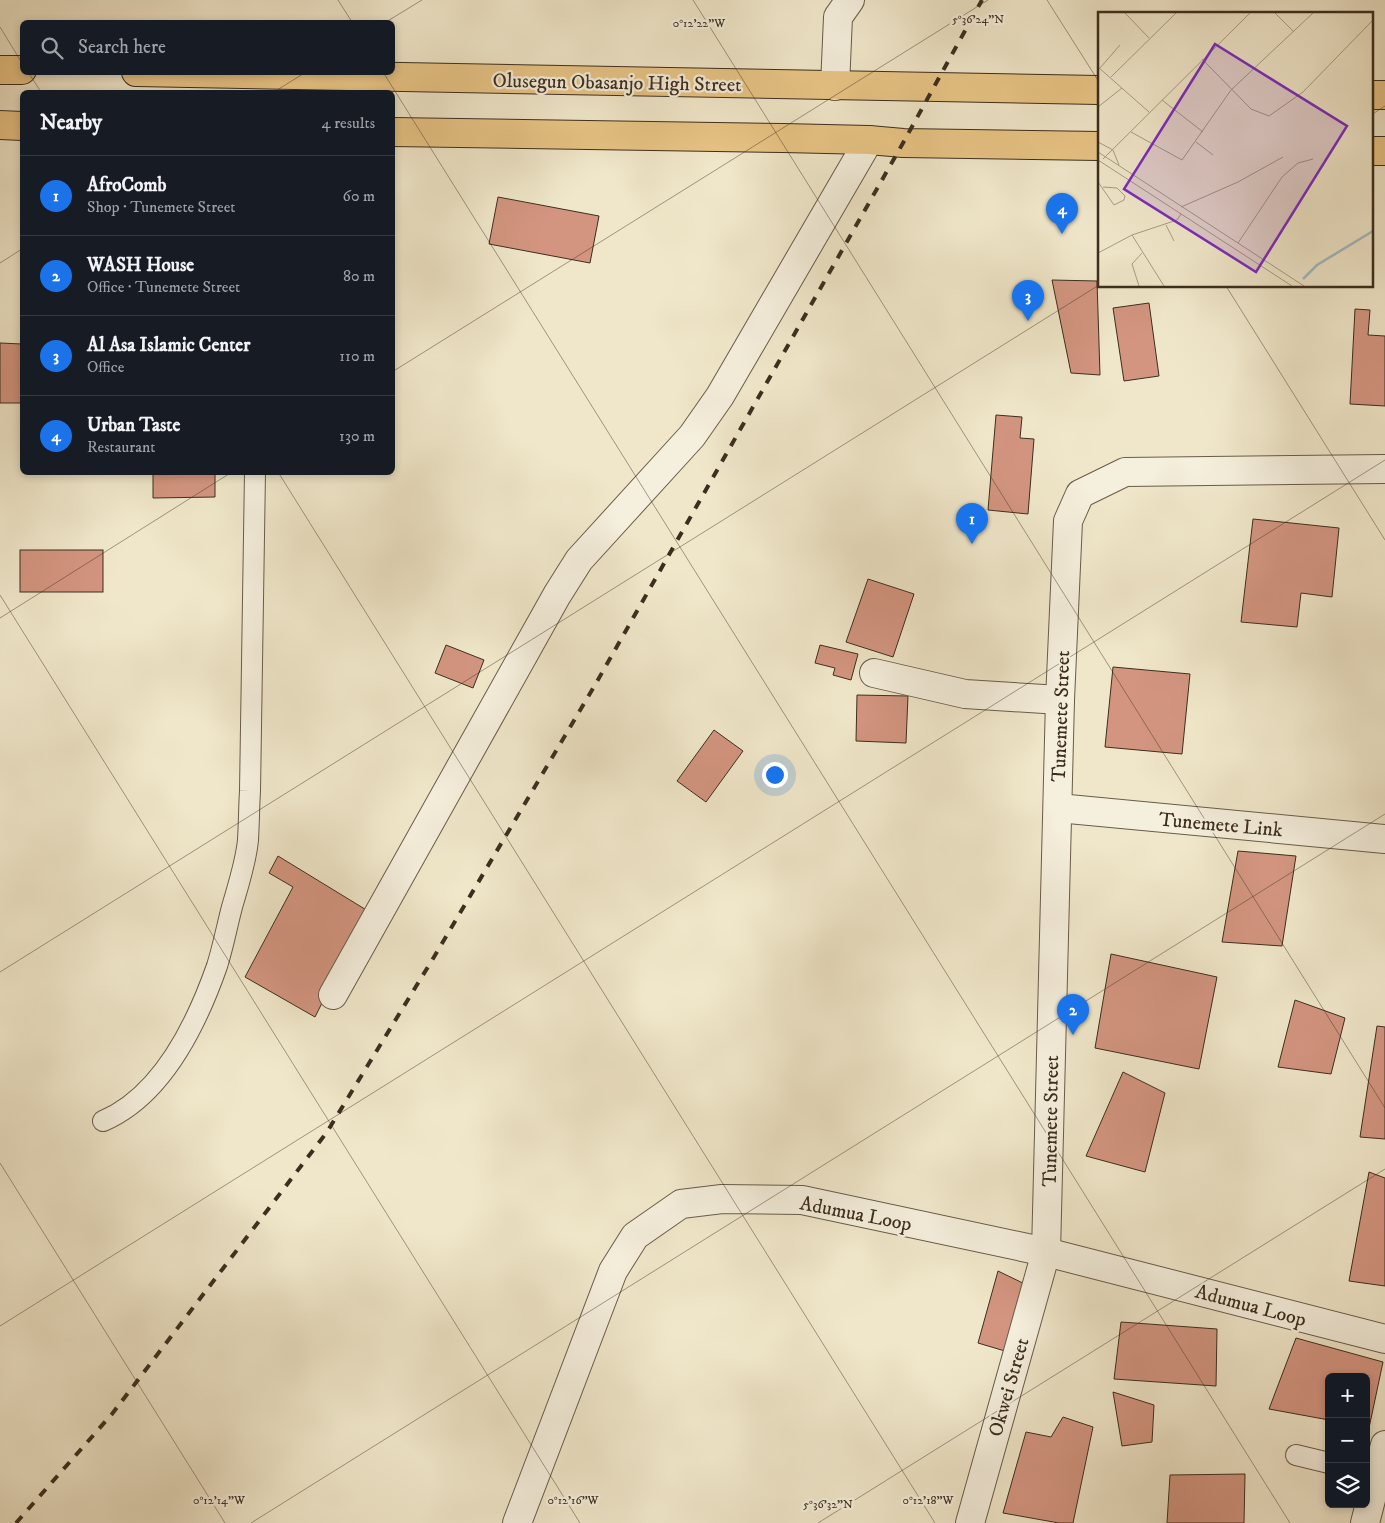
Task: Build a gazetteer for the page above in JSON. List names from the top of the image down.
{
  "streets": {
    "main road": ["Olusegun Obasanjo High Street"],
    "street": [
      "Tunemete Street",
      "Tunemete Link",
      "Adumua Loop",
      "Okwei Street"
    ]
  },
  "crossings": [
    ["Tunemete Street", "Tunemete Link"],
    ["Tunemete Street", "Adumua Loop"],
    ["Tunemete Street", "Okwei Street"],
    ["Adumua Loop", "Okwei Street"]
  ],
  "page": {
    "search": "Search here",
    "heading": ["Nearby", "4 results"],
    "list": [
      {
        "mark": "1",
        "name": "AfroComb",
        "note": "Shop · Tunemete Street",
        "value": "60 m"
      },
      {
        "mark": "2",
        "name": "WASH House",
        "note": "Office · Tunemete Street",
        "value": "80 m"
      },
      {
        "mark": "3",
        "name": "Al Asa Islamic Center",
        "note": "Office",
        "value": "110 m"
      },
      {
        "mark": "4",
        "name": "Urban Taste",
        "note": "Restaurant",
        "value": "130 m"
      }
    ],
    "pins": [
      "4",
      "3",
      "1",
      "2"
    ],
    "map_buttons": ["+", "−"]
  },
  "coordinates": [
    "5°36'24\"N",
    "0°12'22\"W",
    "0°12'14\"W",
    "0°12'16\"W",
    "0°12'18\"W",
    "5°36'32\"N"
  ]
}
